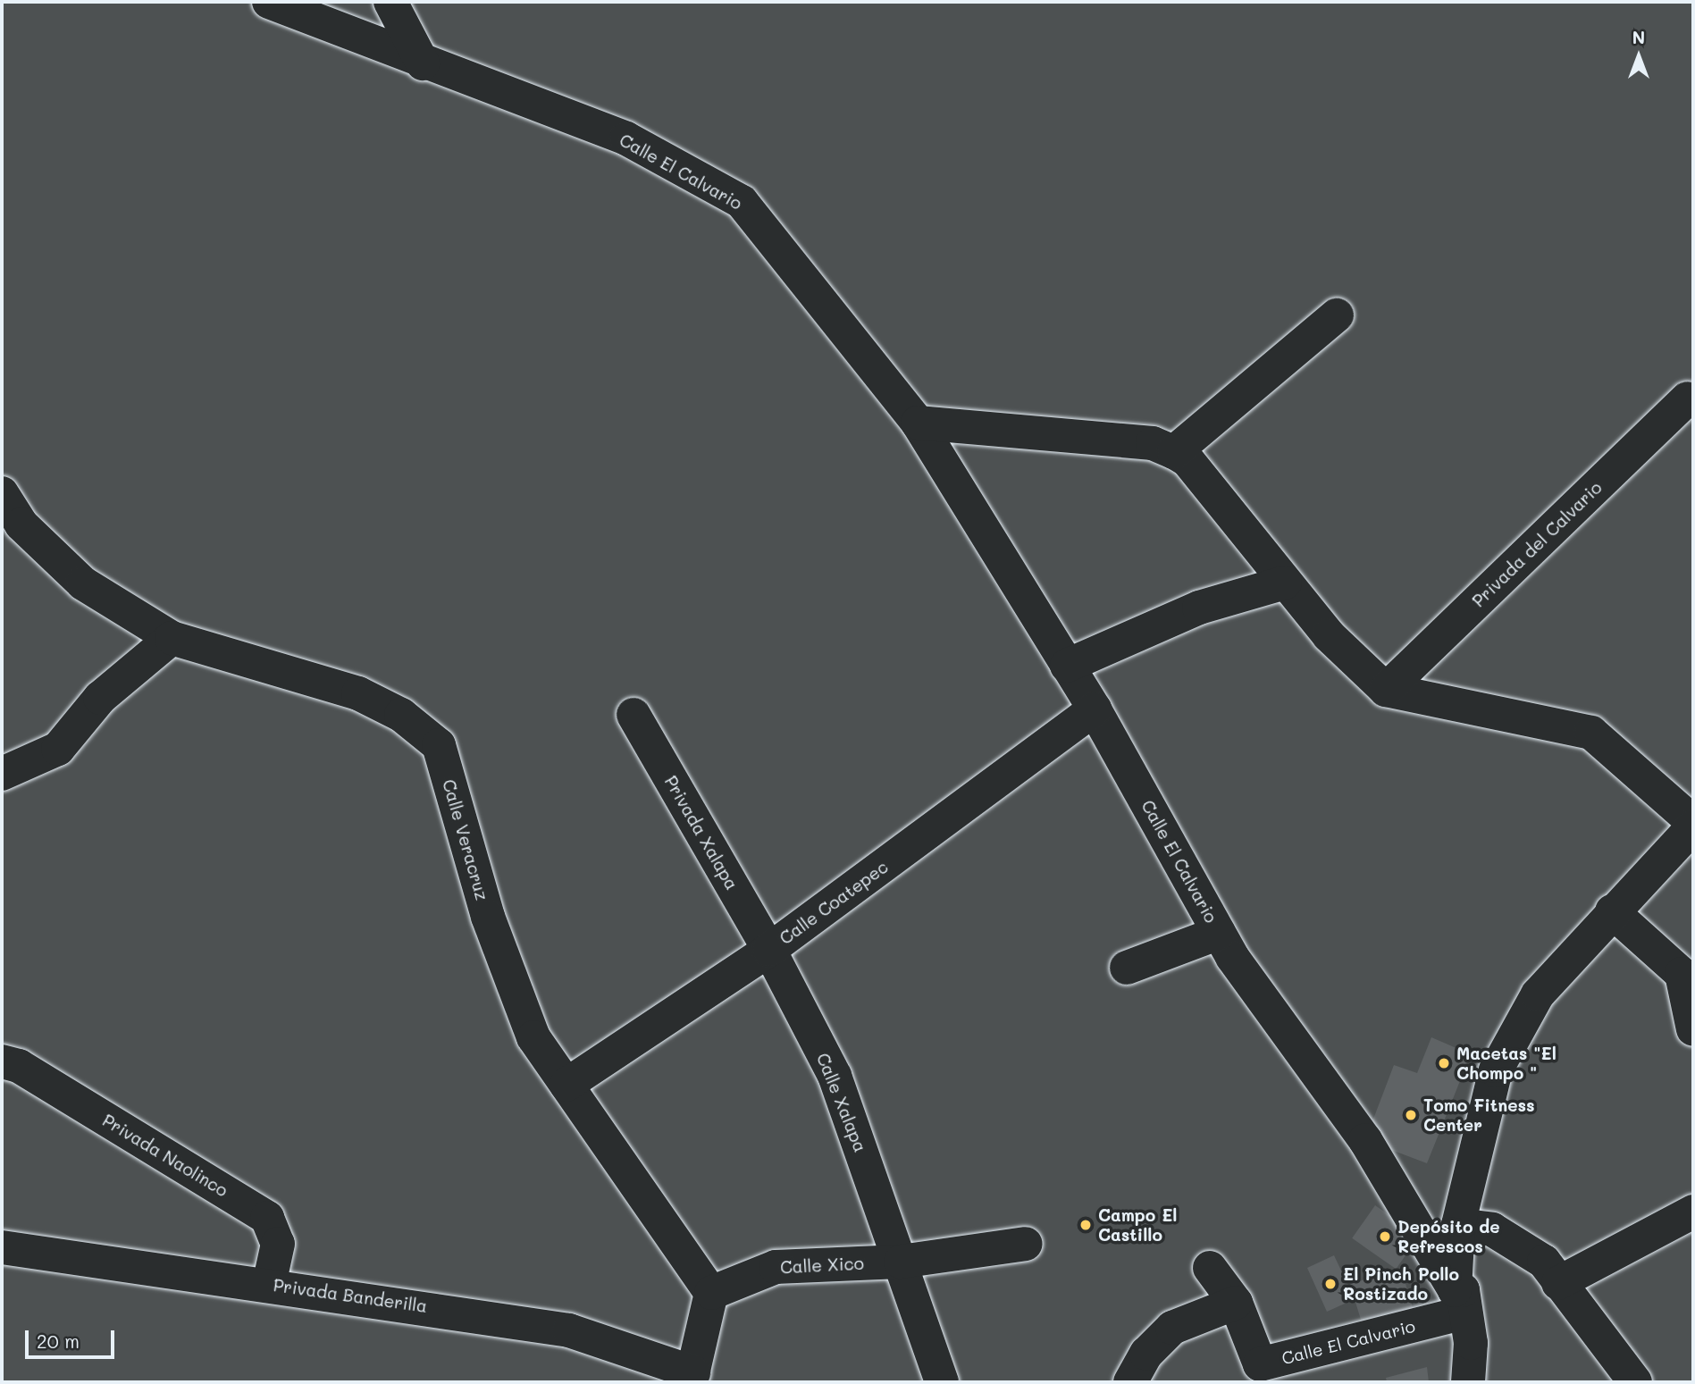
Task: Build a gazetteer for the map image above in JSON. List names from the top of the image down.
{
  "streets": {
    "street": [
      "Calle El Calvario",
      "Privada del Calvario",
      "Privada Xalapa",
      "Calle Veracruz",
      "Calle Coatepec",
      "Calle Xalapa",
      "Privada Naolinco",
      "Calle Xico",
      "Privada Banderilla"
    ]
  },
  "crossings": [
    ["Calle El Calvario", "Calle Coatepec"],
    ["Privada Xalapa", "Calle Coatepec"],
    ["Privada Xalapa", "Calle Xalapa"],
    ["Calle Veracruz", "Calle Coatepec"],
    ["Calle Veracruz", "Calle Xico"],
    ["Calle Coatepec", "Calle Xalapa"],
    ["Calle Xalapa", "Calle Xico"],
    ["Privada Naolinco", "Privada Banderilla"]
  ],
  "places": [
    "Macetas \"El Chompo \"",
    "Tomo Fitness Center",
    "Campo El Castillo",
    "Depósito de Refrescos",
    "El Pinch Pollo Rostizado"
  ],
  "scale_bar": "20 m",
  "north": "top"
}
